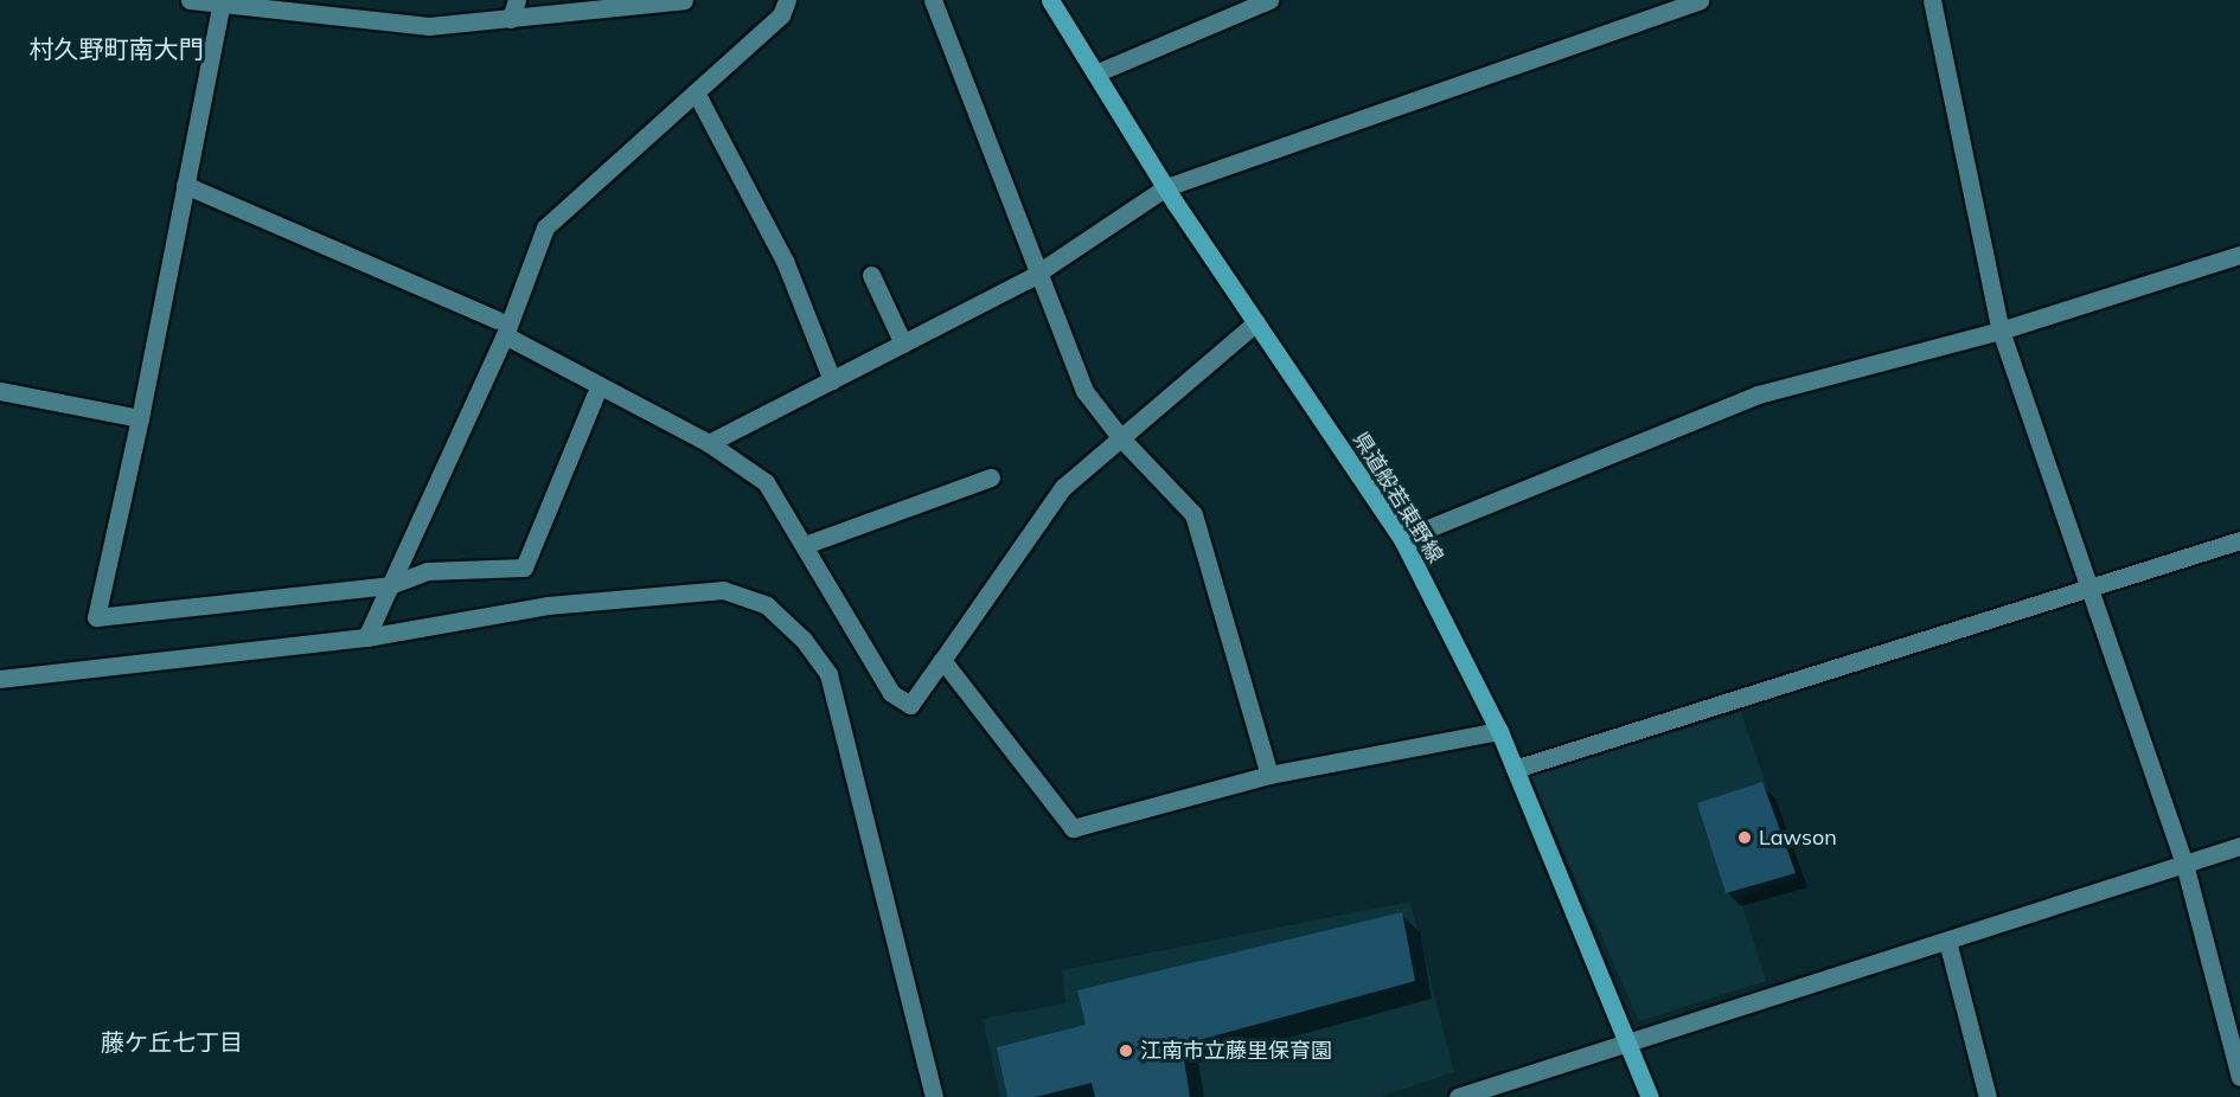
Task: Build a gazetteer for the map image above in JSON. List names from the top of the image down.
{
  "streets": {
    "main road": ["県道般若東野線"]
  },
  "districts": ["村久野町南大門", "藤ケ丘七丁目"],
  "places": ["Lawson", "江南市立藤里保育園"]
}
